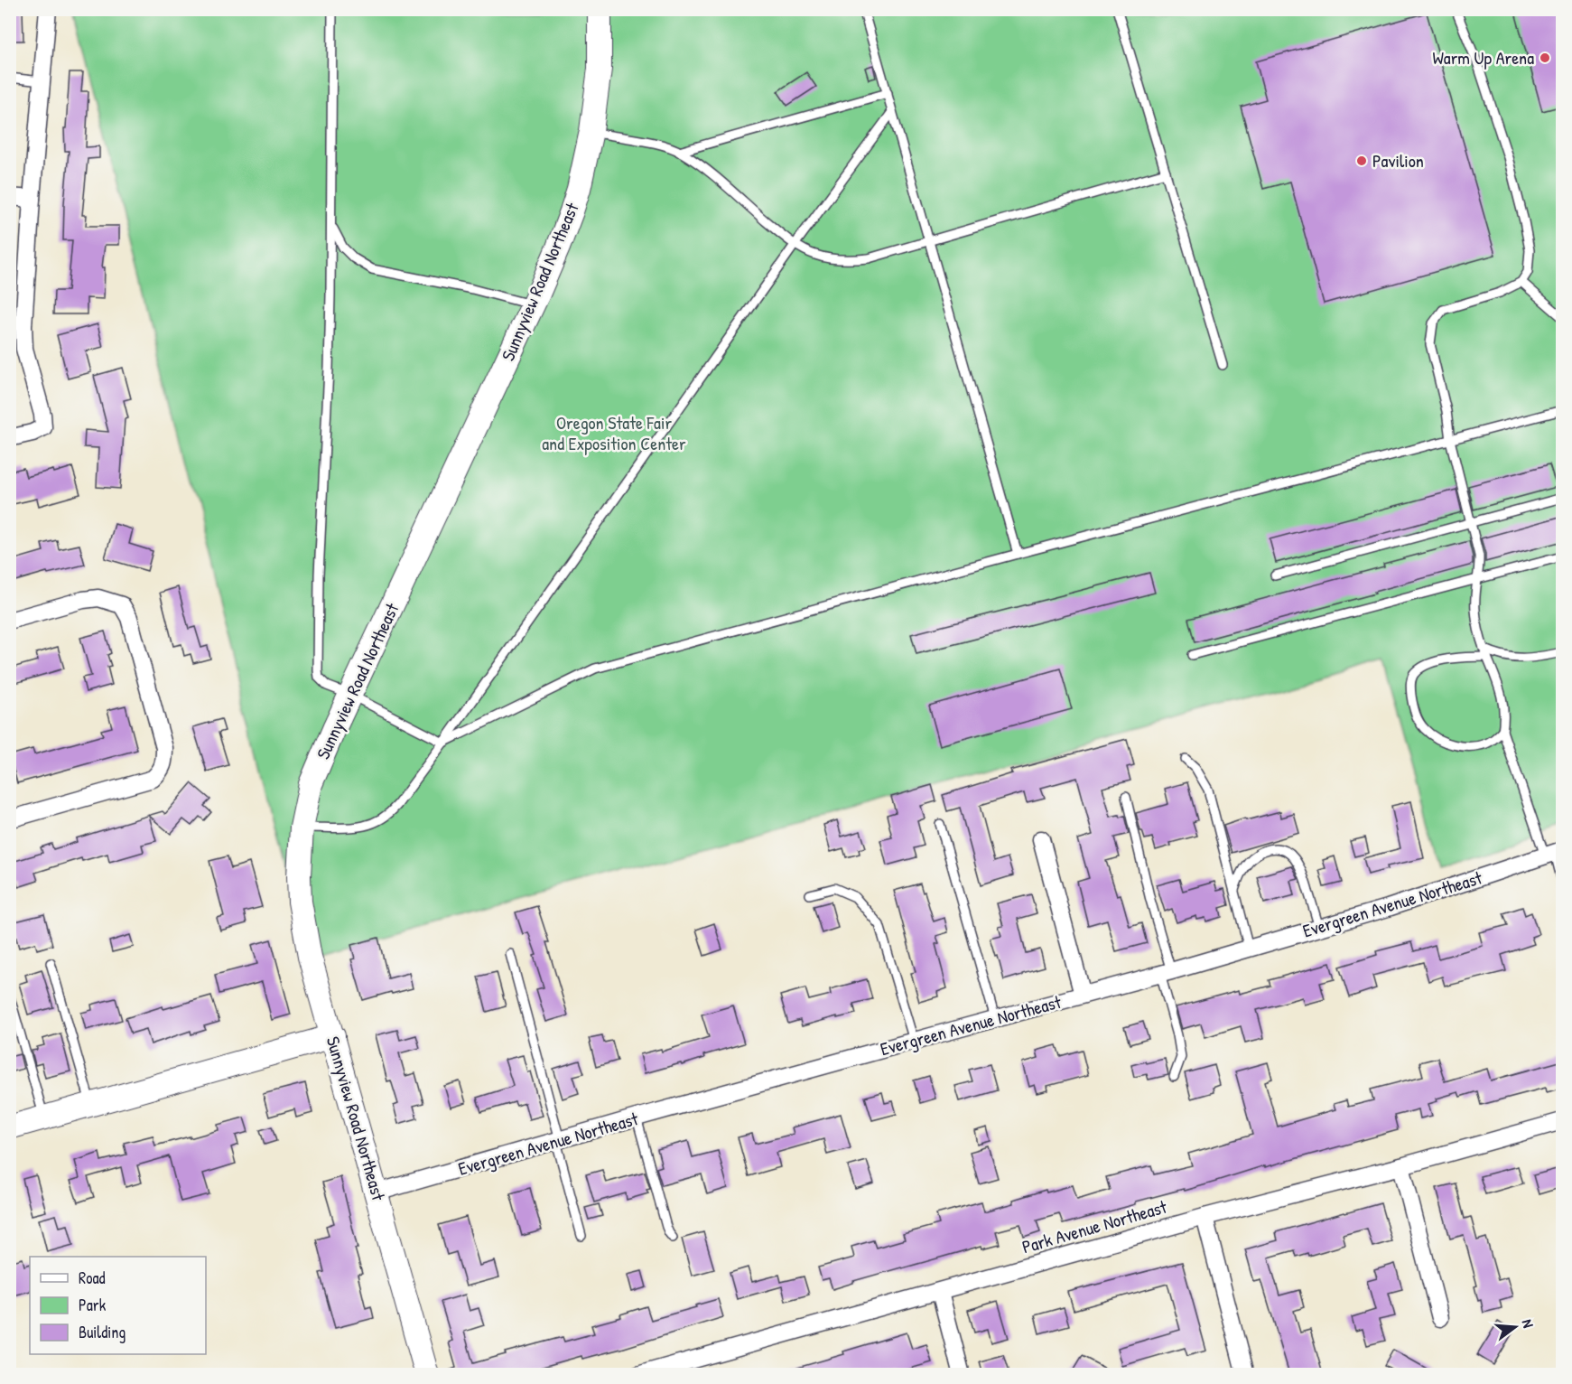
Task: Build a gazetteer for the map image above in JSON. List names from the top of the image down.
{
  "streets": {
    "main road": ["Sunnyview Road Northeast"],
    "street": ["Evergreen Avenue Northeast", "Park Avenue Northeast"]
  },
  "crossings": [
    ["Sunnyview Road Northeast", "Evergreen Avenue Northeast"]
  ],
  "parks": ["Oregon State Fair and Exposition Center"],
  "places": ["Warm Up Arena", "Pavilion"],
  "legend": ["Road", "Park", "Building"],
  "north": "right"
}
